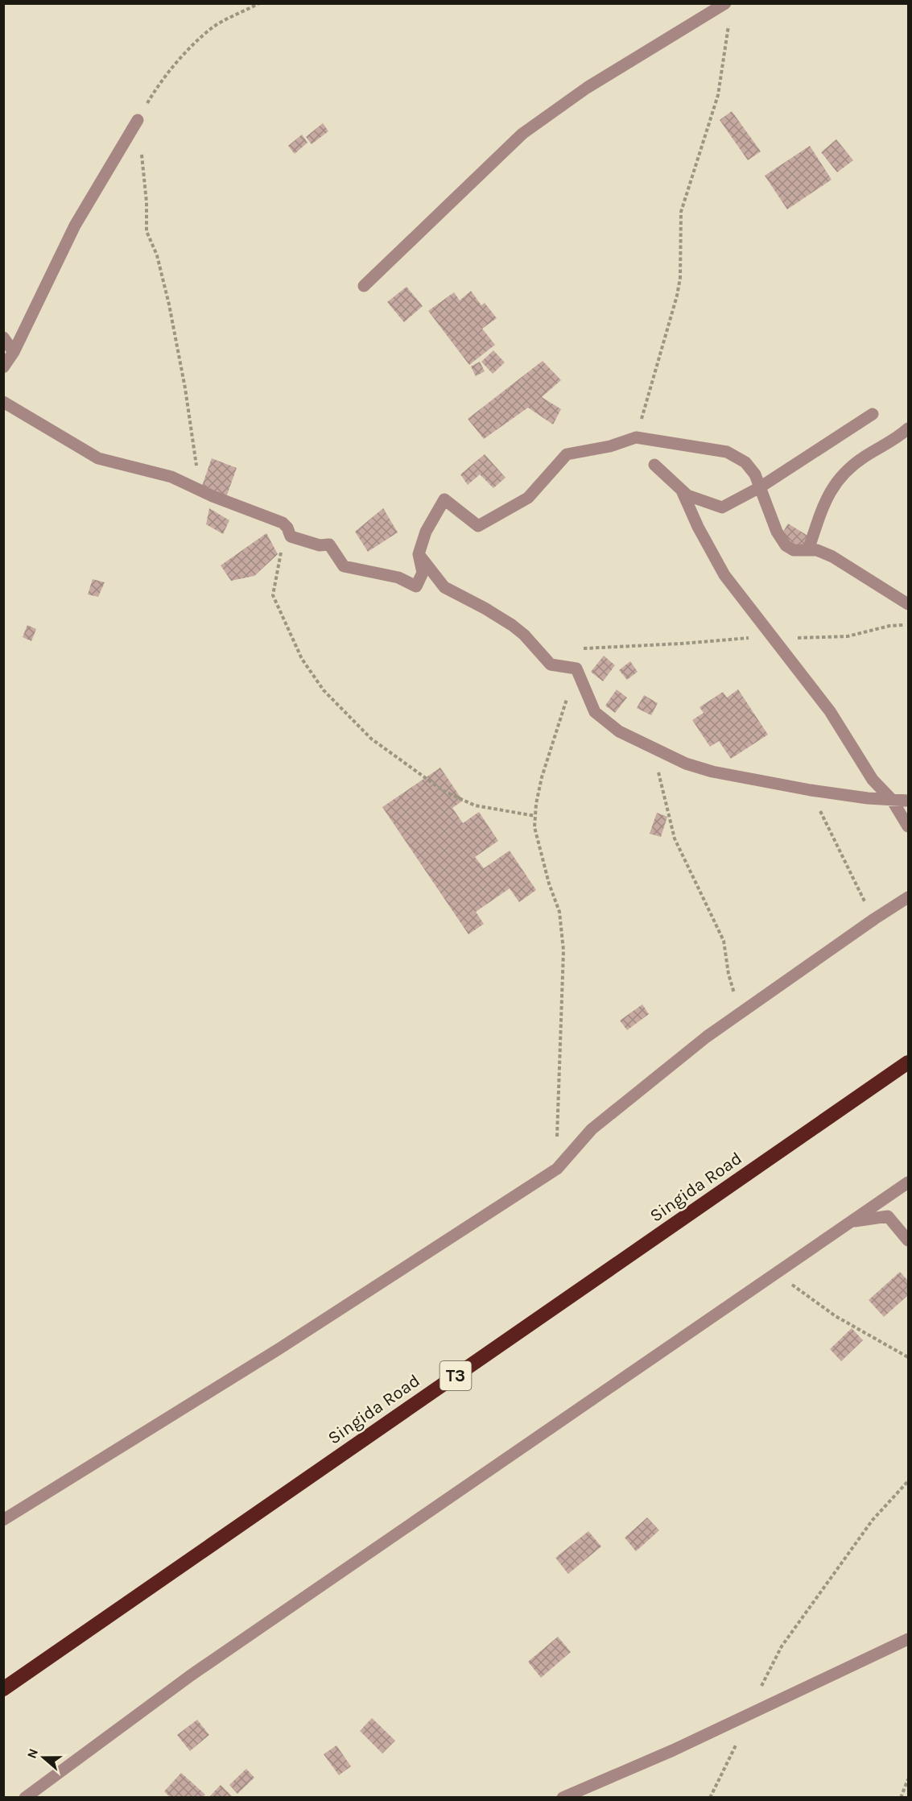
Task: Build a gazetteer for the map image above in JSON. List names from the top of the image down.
{
  "streets": {
    "highway": ["Singida Road", "T3"]
  },
  "north": "left"
}
